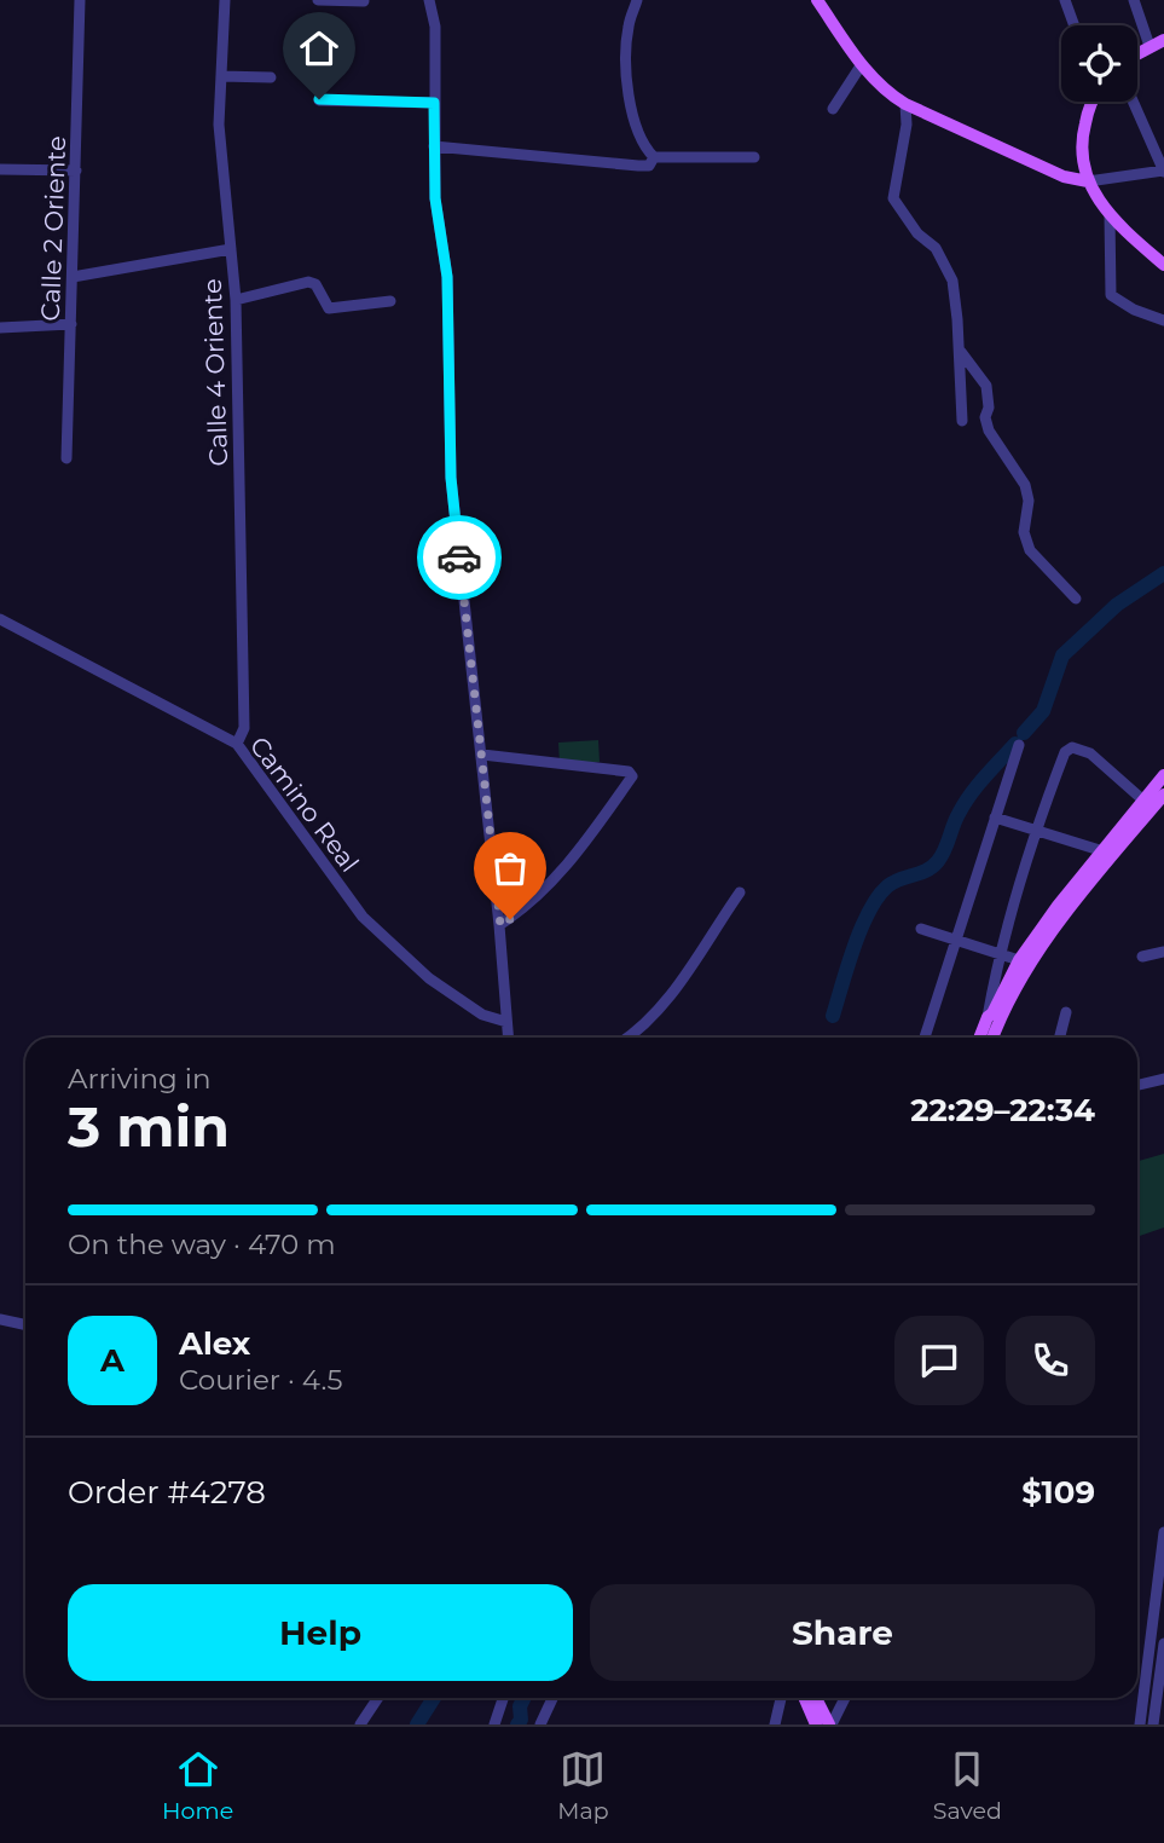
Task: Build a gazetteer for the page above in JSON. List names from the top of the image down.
{
  "streets": {
    "street": ["Calle 2 Oriente", "Calle 4 Oriente", "Camino Real"]
  },
  "crossings": [
    ["Calle 4 Oriente", "Camino Real"]
  ],
  "page": {
    "heading": ["3 min", "Arriving in", "22:29–22:34"],
    "panel": [
      "Alex",
      "Courier · 4.5",
      "Order #4278",
      "$109"
    ],
    "bar": "On the way · 470 m",
    "round": "A",
    "buttons": ["Help", "Share"],
    "tabs": ["Home", "Map", "Saved"]
  }
}
